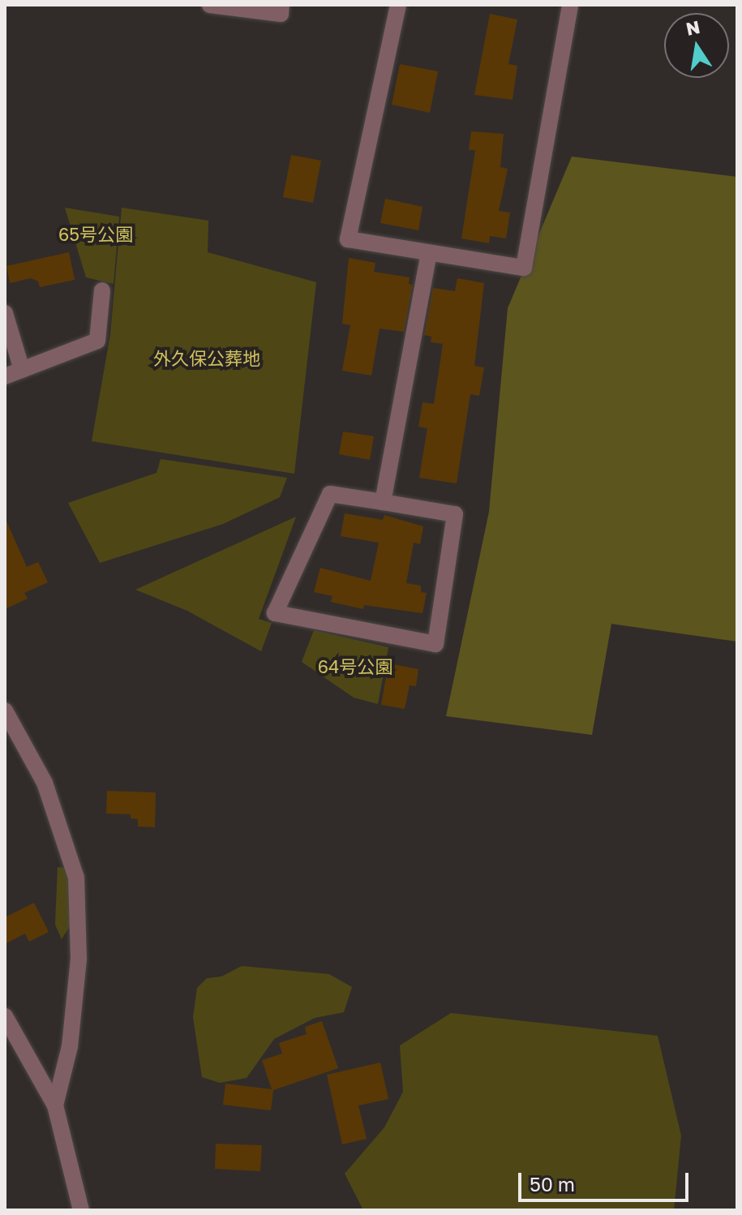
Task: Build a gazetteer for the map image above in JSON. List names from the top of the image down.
{
  "parks": ["65号公園", "外久保公葬地", "64号公園"],
  "scale_bar": "50 m",
  "north": "top"
}
